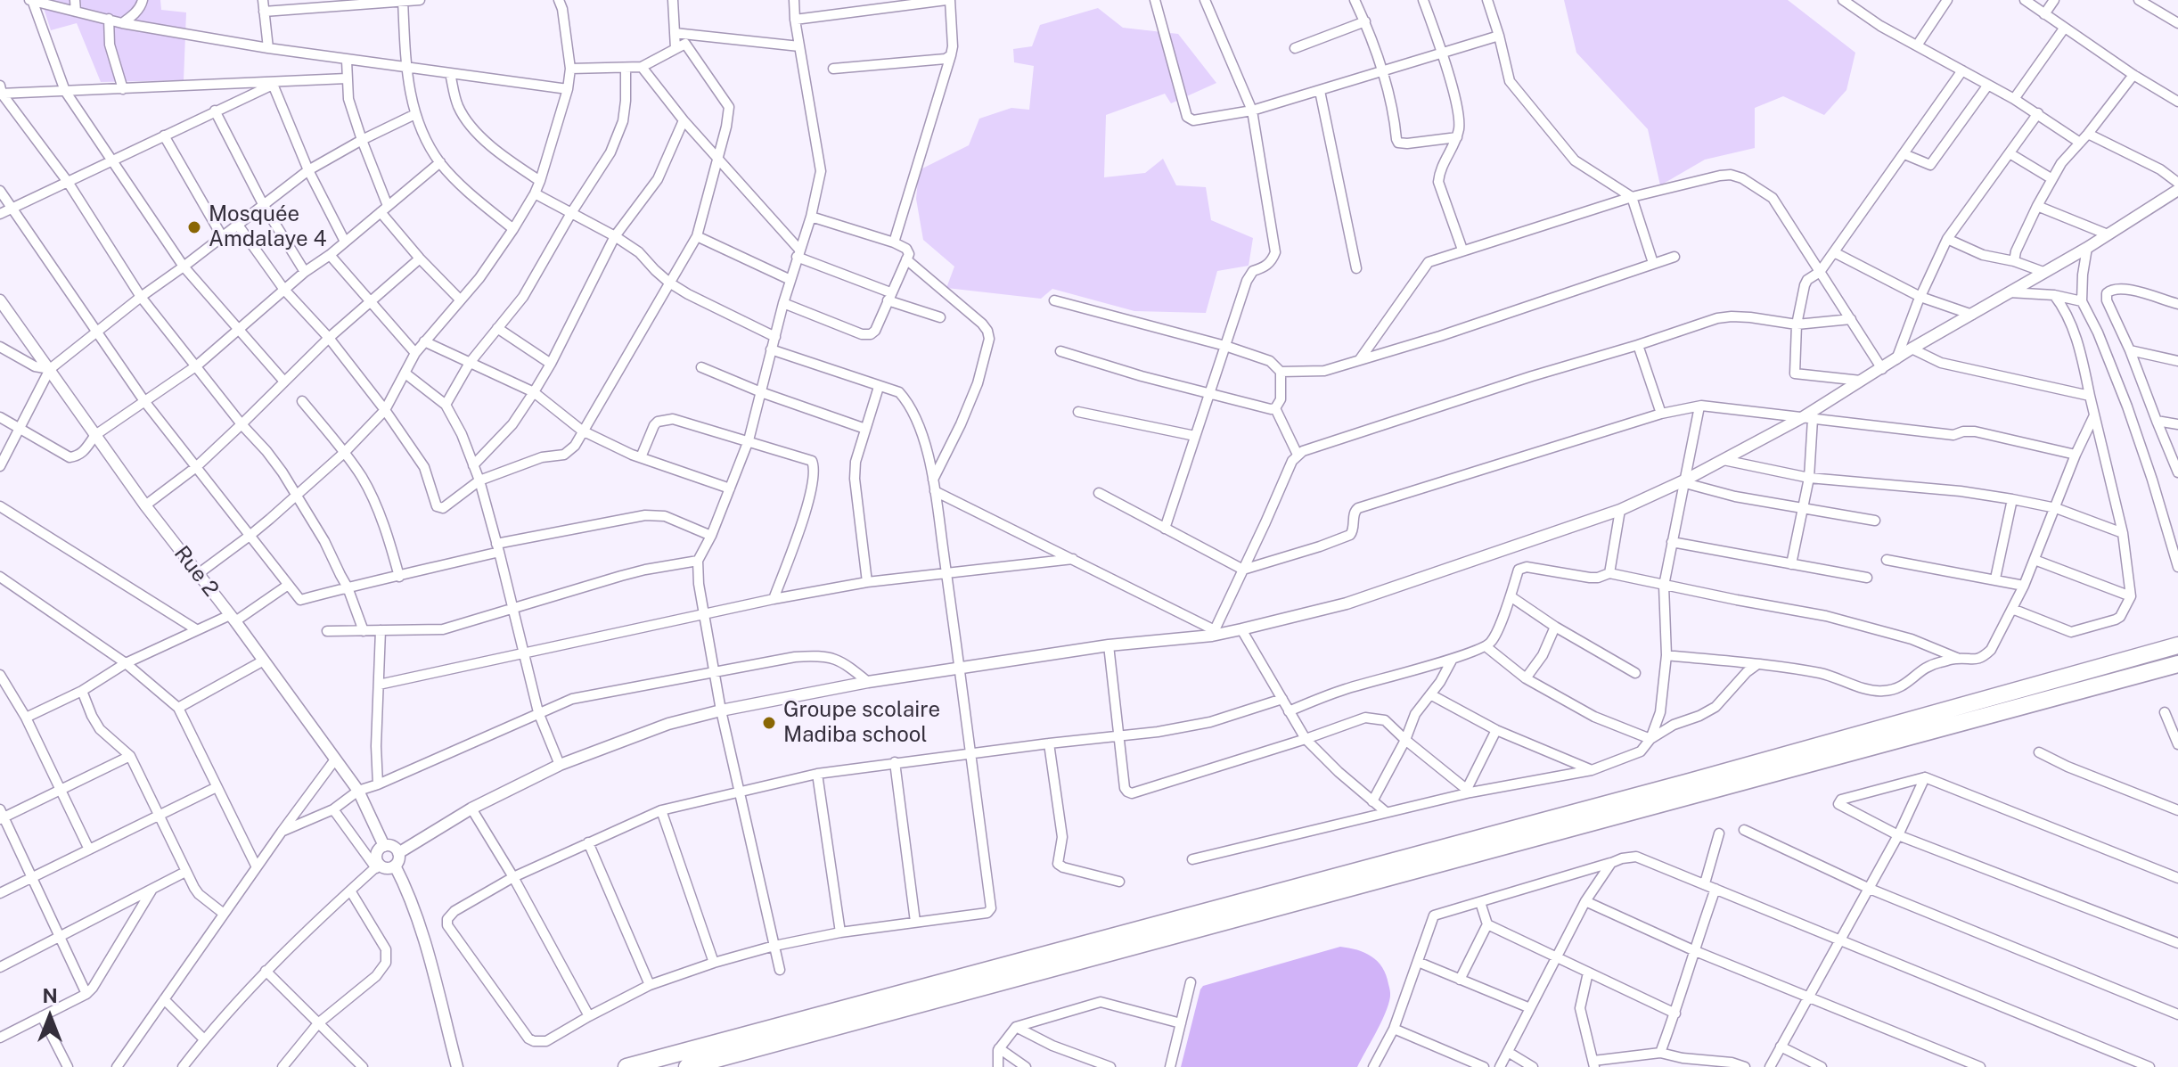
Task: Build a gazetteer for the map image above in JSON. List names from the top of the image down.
{
  "streets": {
    "street": ["Rue 2"]
  },
  "places": ["Mosquée Amdalaye 4", "Groupe scolaire Madiba school"],
  "north": "top"
}
